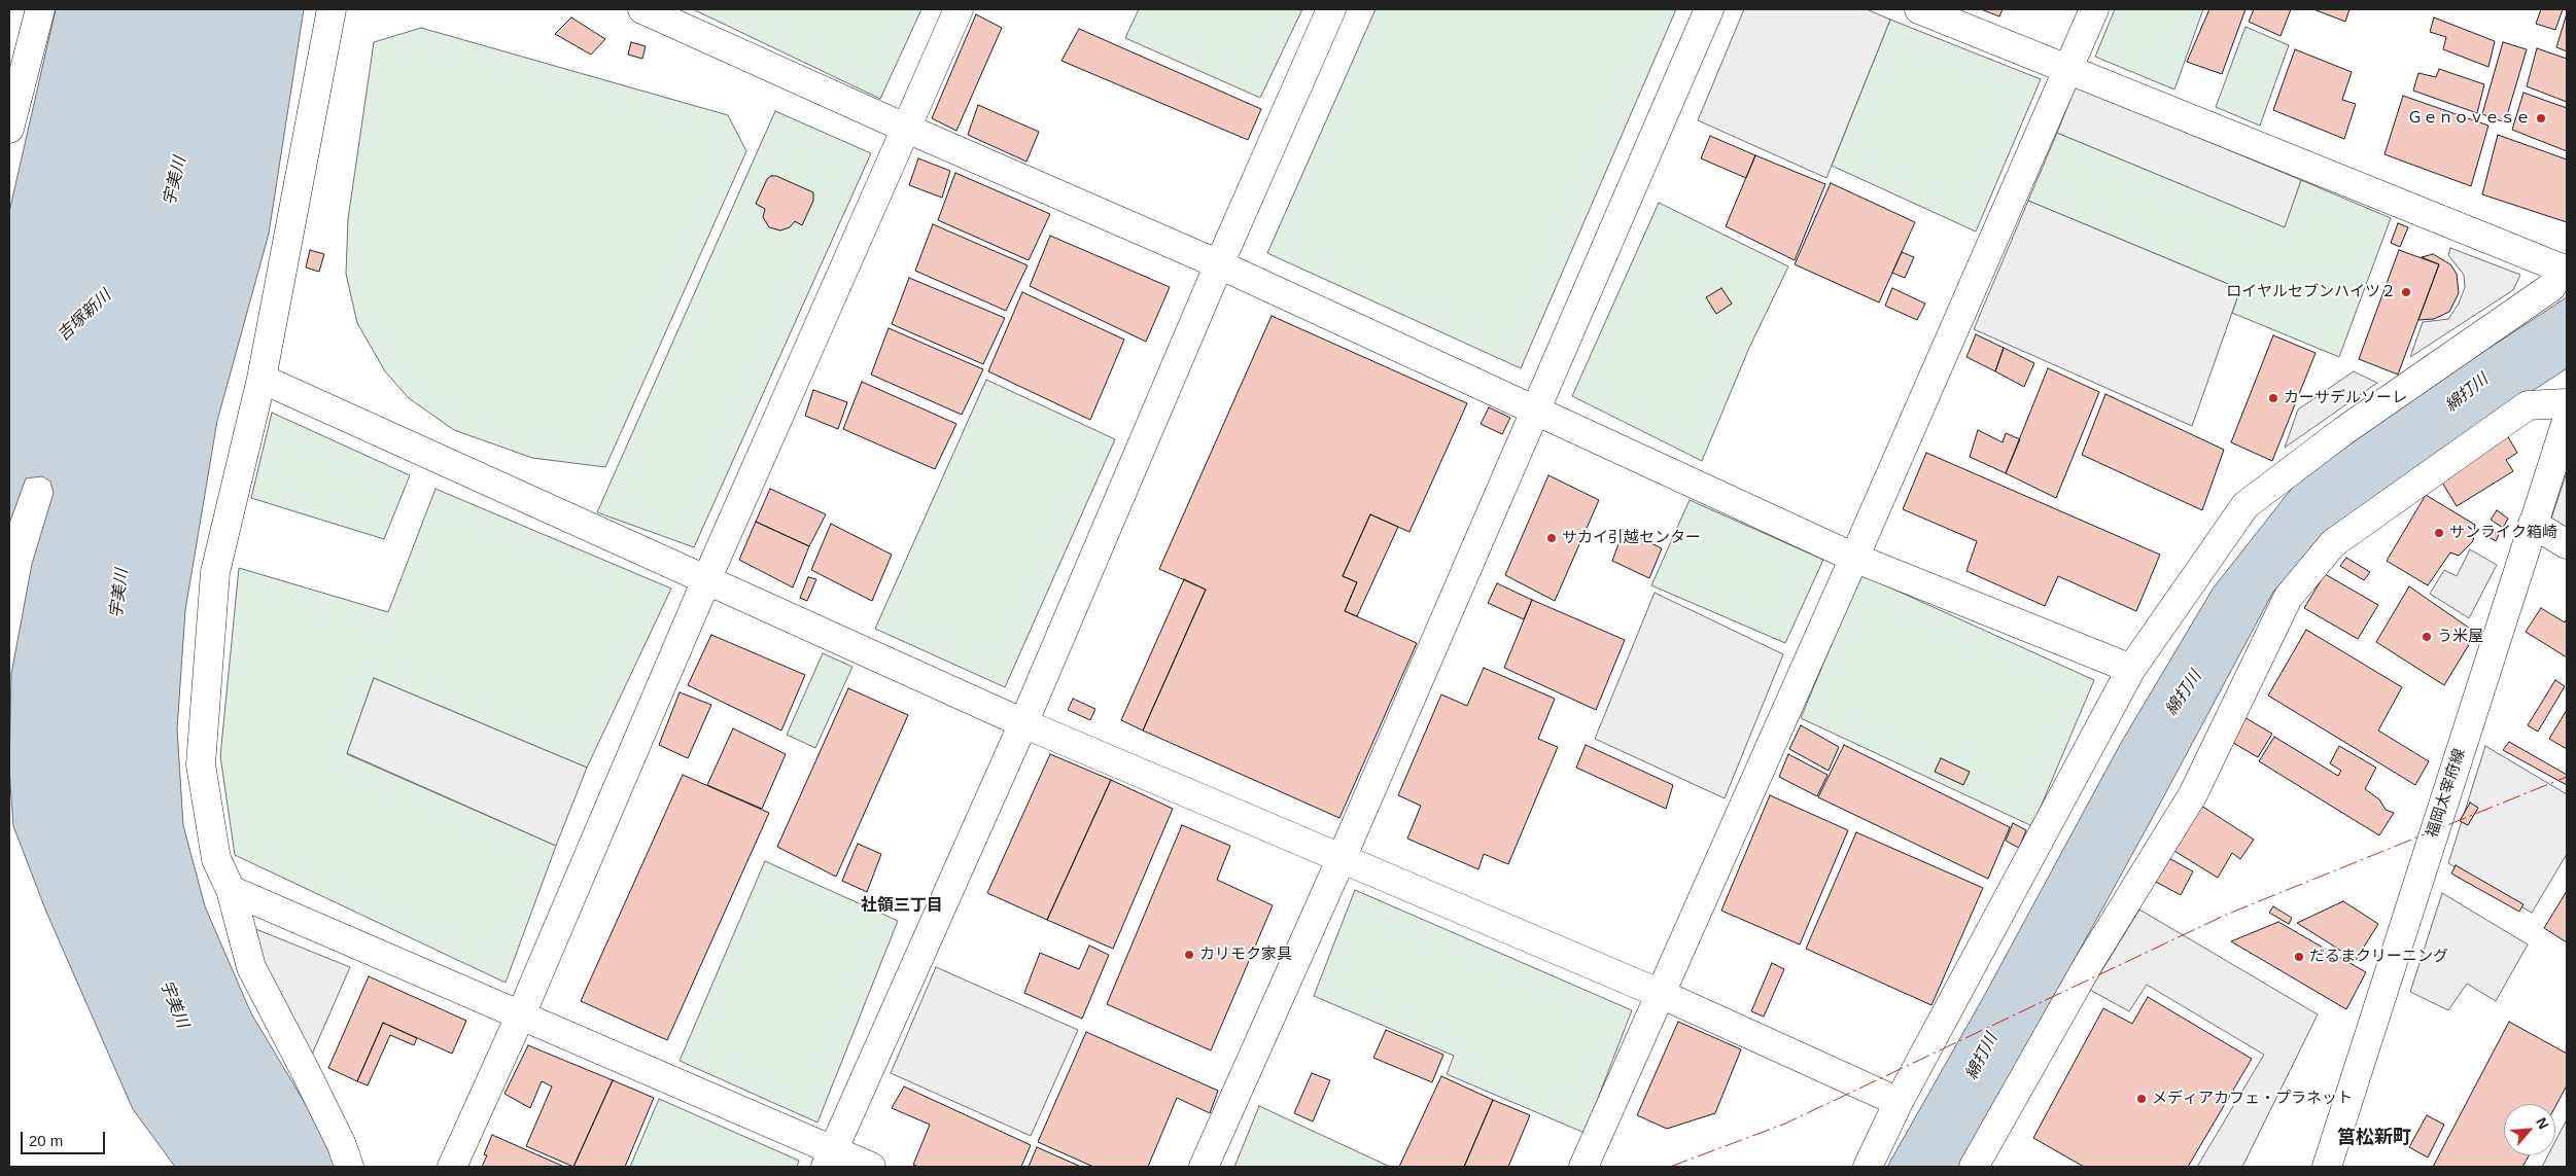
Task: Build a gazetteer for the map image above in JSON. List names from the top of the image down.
{
  "streets": {
    "street": ["福岡太宰府線"]
  },
  "districts": ["社領三丁目", "筥松新町"],
  "water": ["宇美川", "吉塚新川", "綿打川"],
  "places": [
    "Ｇｅｎｏｖｅｓｅ",
    "ロイヤルセブンハイツ２",
    "カーサデルソーレ",
    "サンライク箱崎",
    "サカイ引越センター",
    "う米屋",
    "カリモク家具",
    "だるまクリーニング",
    "メディアカフェ・プラネット"
  ],
  "scale_bar": "20 m",
  "north": "top right"
}
